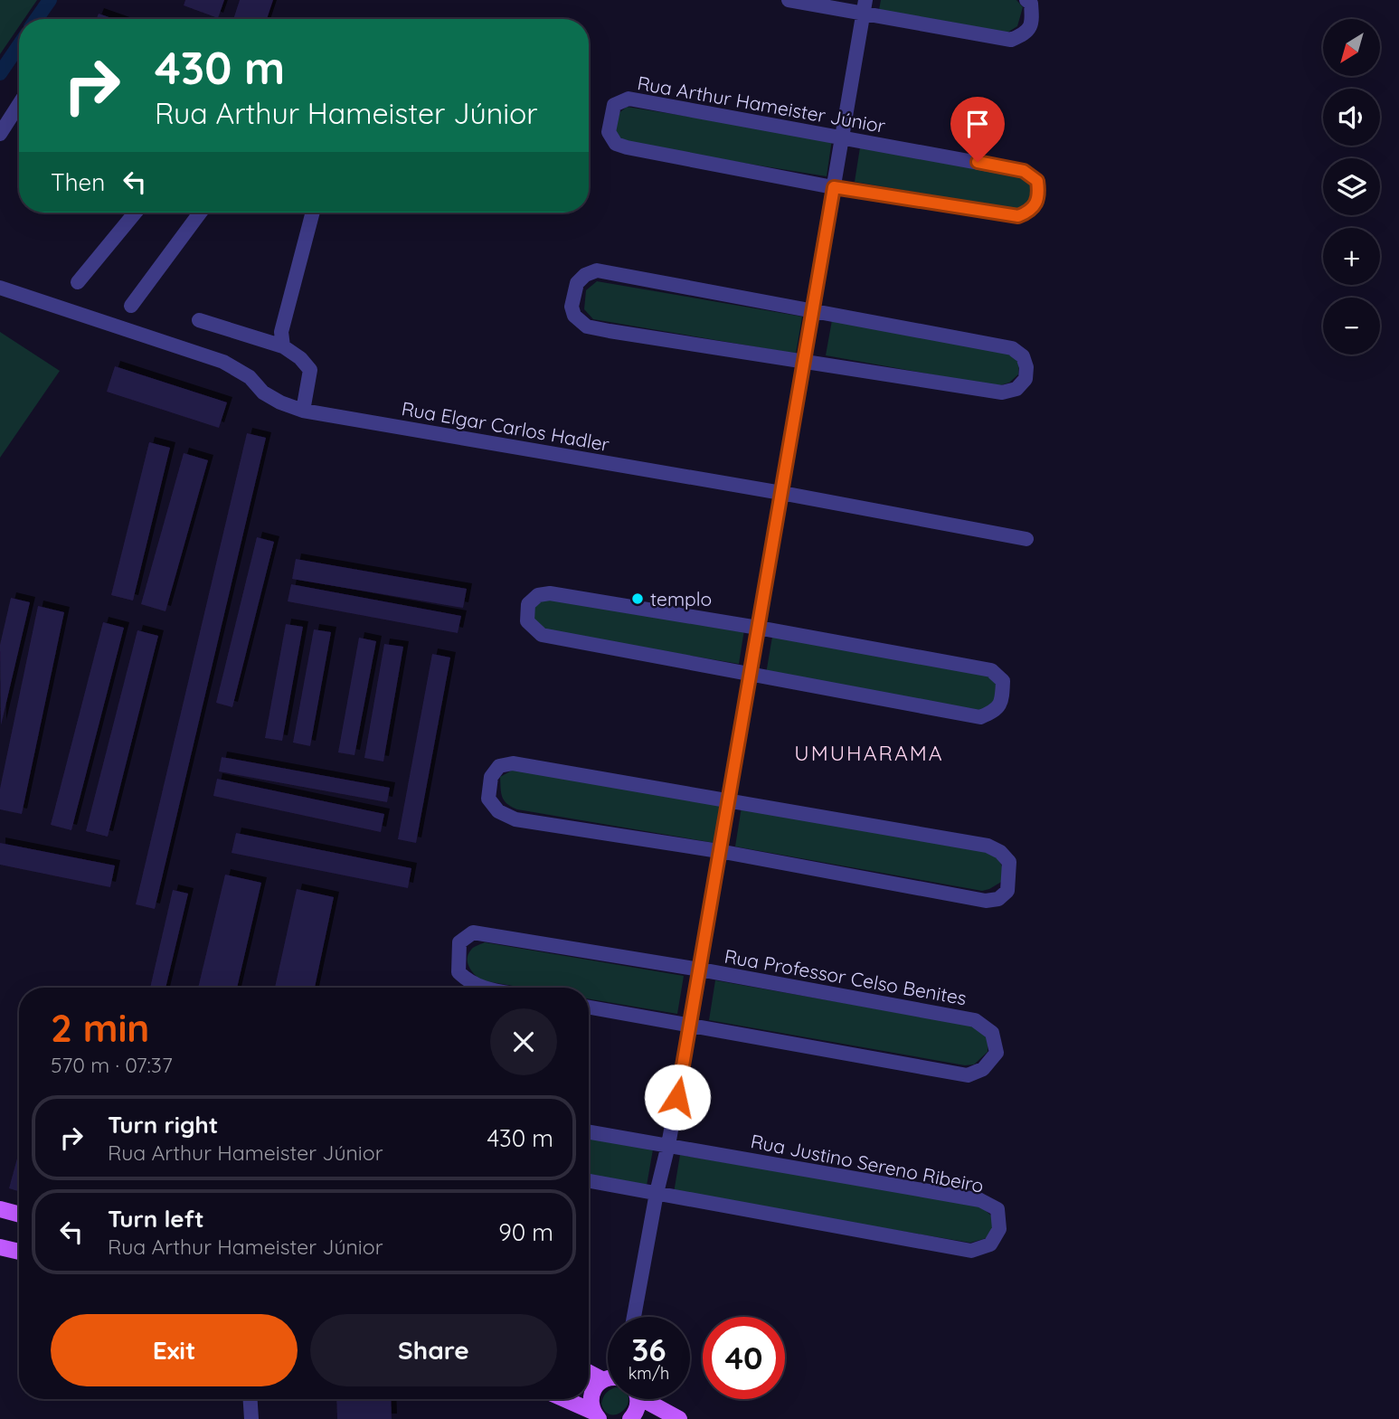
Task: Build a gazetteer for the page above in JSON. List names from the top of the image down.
{
  "streets": {
    "street": [
      "Rua Arthur Hameister Júnior",
      "Rua Elgar Carlos Hadler",
      "Rua Professor Celso Benites",
      "Rua Justino Sereno Ribeiro"
    ]
  },
  "districts": ["UMUHARAMA"],
  "places": ["templo"],
  "north": "bottom left",
  "page": {
    "map_buttons": ["+", "−"],
    "turn": ["430 m", "Rua Arthur Hameister Júnior"],
    "then": "Then",
    "heading": ["2 min", "570 m · 07:37"],
    "list": [
      {
        "name": "Turn right",
        "note": "Rua Arthur Hameister Júnior",
        "value": "430 m"
      },
      {
        "name": "Turn left",
        "note": "Rua Arthur Hameister Júnior",
        "value": "90 m"
      }
    ],
    "buttons": ["Exit", "Share"],
    "speed": "36 km/h",
    "limit": "40"
  }
}
